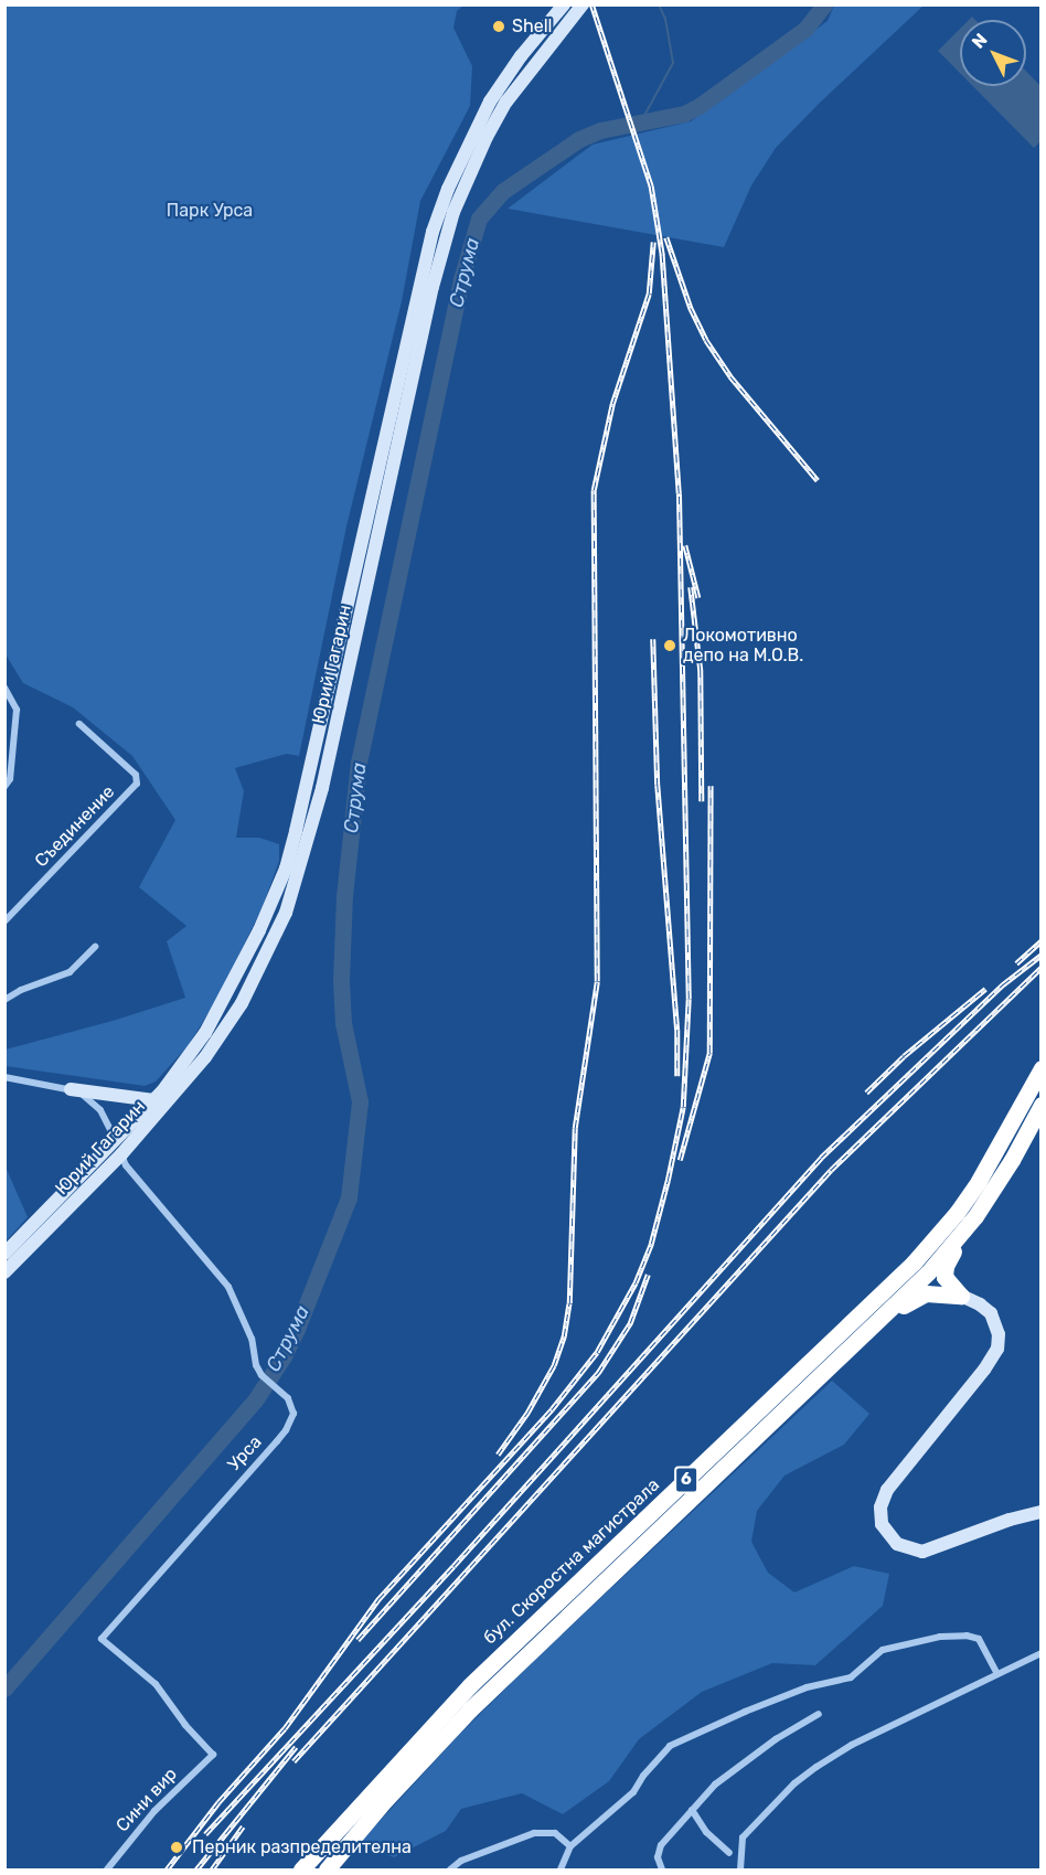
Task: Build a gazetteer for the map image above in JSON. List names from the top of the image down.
{
  "streets": {
    "highway": ["6", "бул. Скоростна магистрала"],
    "street": [
      "Юрий Гагарин",
      "Съединение",
      "Урса",
      "Сини вир"
    ]
  },
  "crossings": [
    ["Юрий Гагарин", "Урса"],
    ["Урса", "Сини вир"]
  ],
  "water": ["Струма"],
  "parks": ["Парк Урса"],
  "places": ["Shell", "Локомотивно депо на М.О.В.", "Перник разпределителна"],
  "north": "top left"
}
